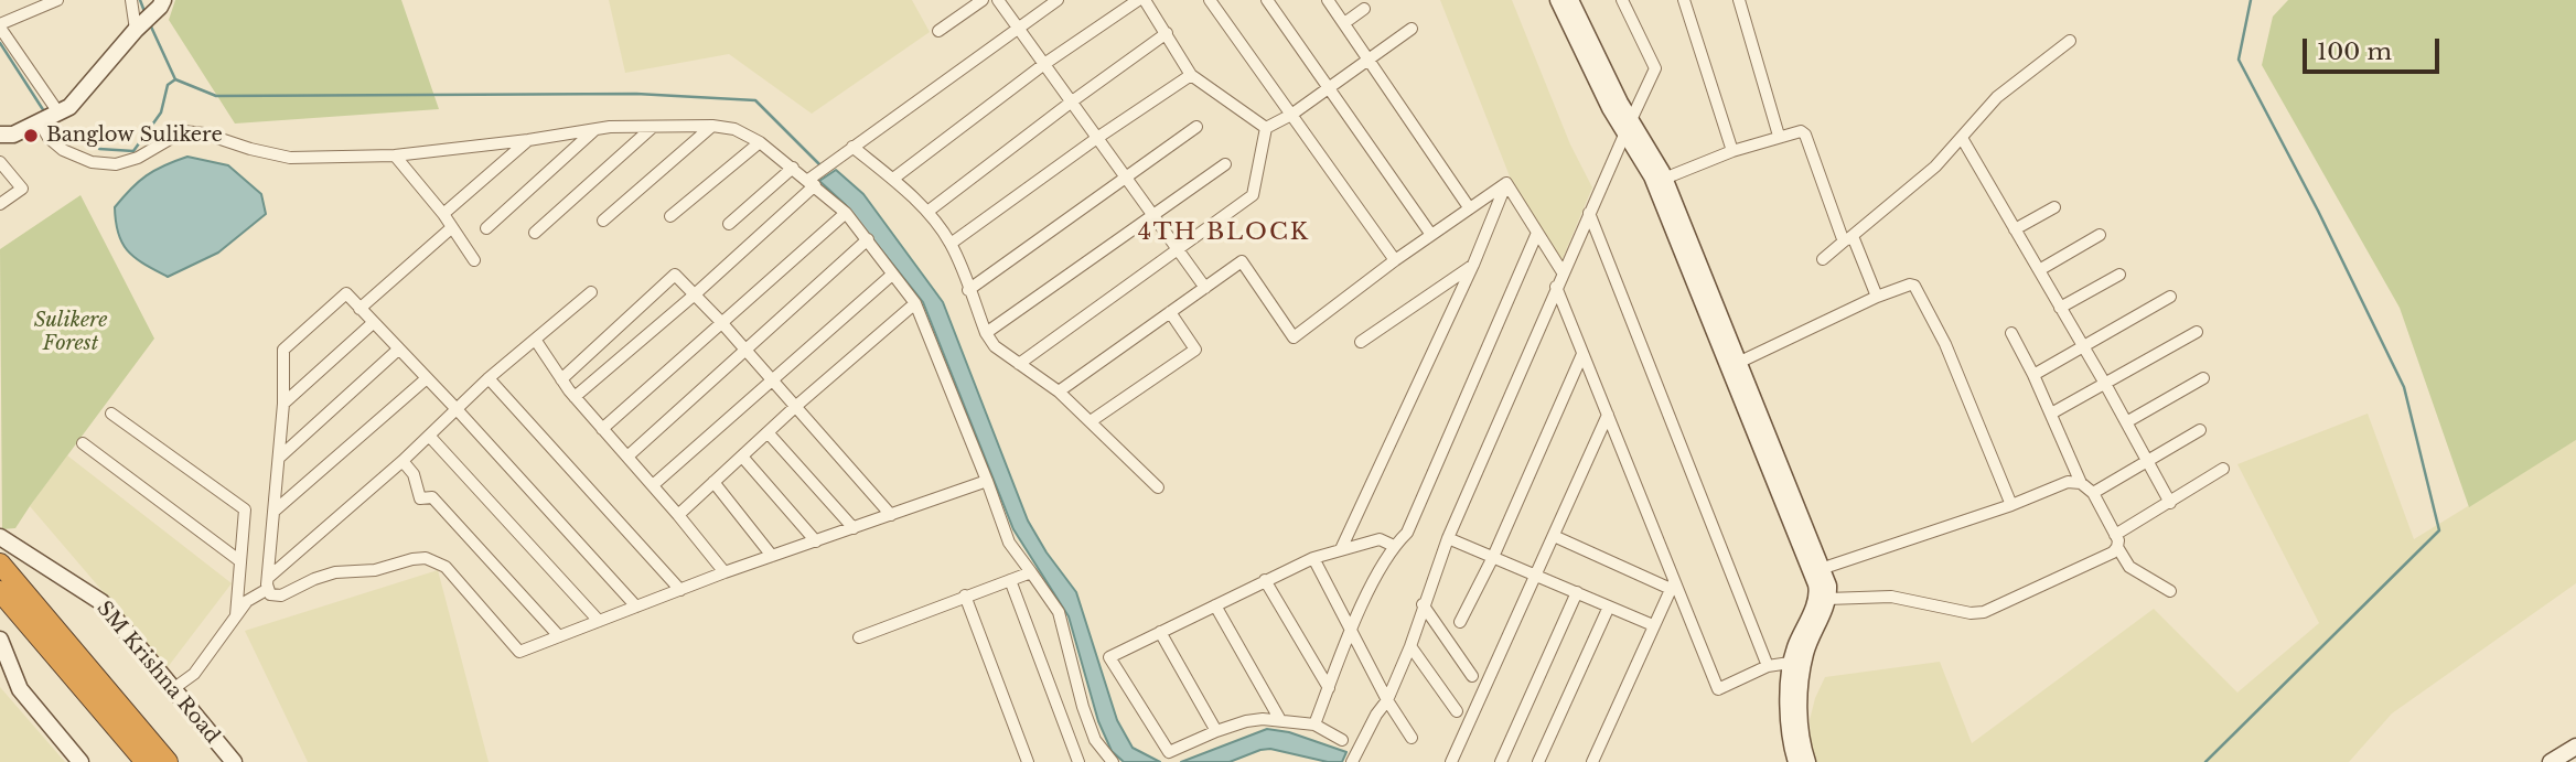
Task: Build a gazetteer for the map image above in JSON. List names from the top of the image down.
{
  "streets": {
    "street": ["SM Krishna Road"]
  },
  "districts": ["4TH BLOCK"],
  "parks": ["Sulikere Forest"],
  "places": ["Banglow Sulikere"],
  "scale_bar": "100 m"
}
